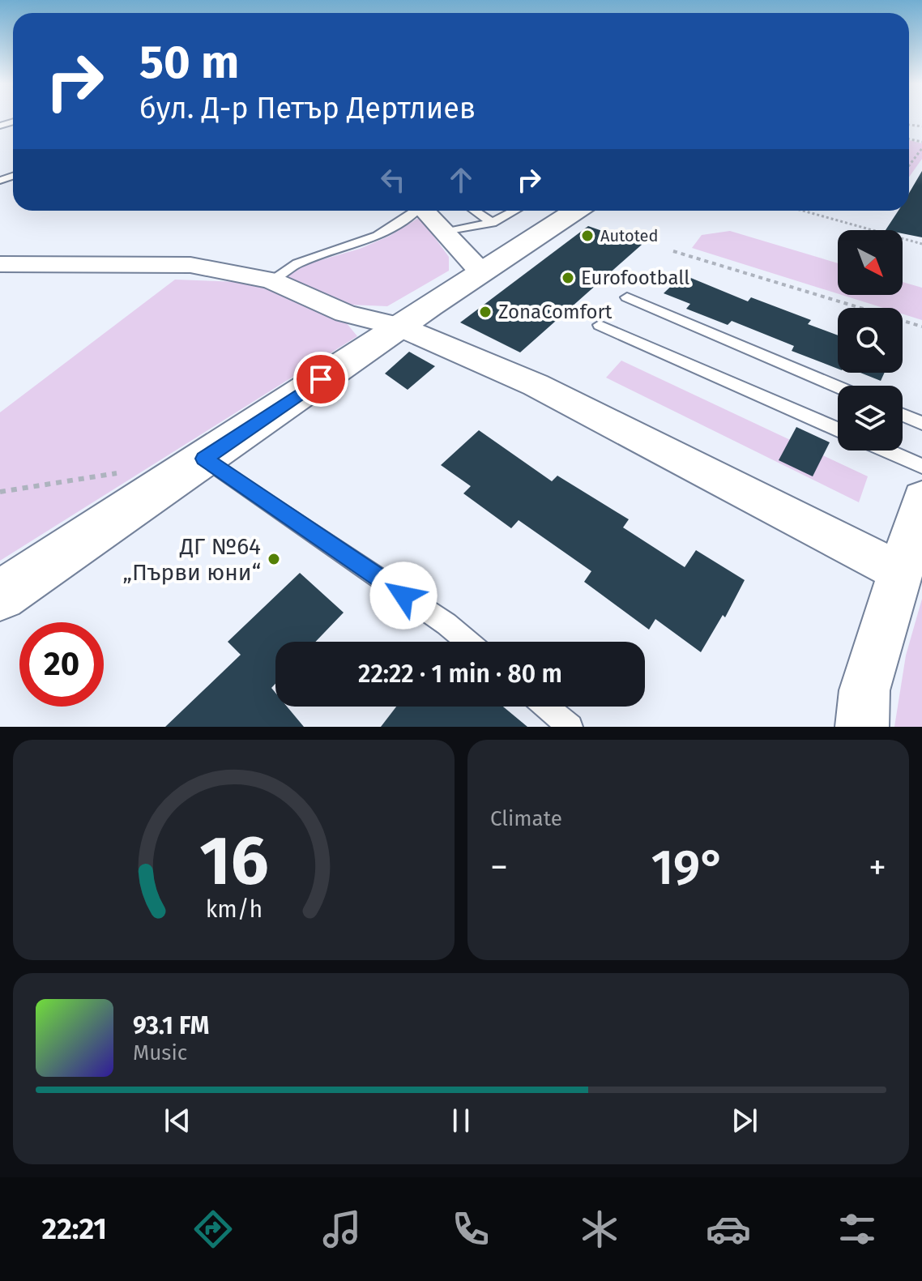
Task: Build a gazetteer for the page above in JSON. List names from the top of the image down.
{
  "places": [
    "Autoted",
    "Eurofootball",
    "ZonaComfort",
    "ДГ №64 „Първи юни“"
  ],
  "north": "bottom right",
  "page": {
    "turn": ["50 m", "бул. Д-р Петър Дертлиев"],
    "limit": "20",
    "trip": "22:22 · 1 min · 80 m",
    "tile": "Climate",
    "heat": ["−", "19°", "+"],
    "song": ["93.1 FM", "Music"],
    "tabs": "22:21",
    "gauge": ["16", "km/h"]
  }
}
